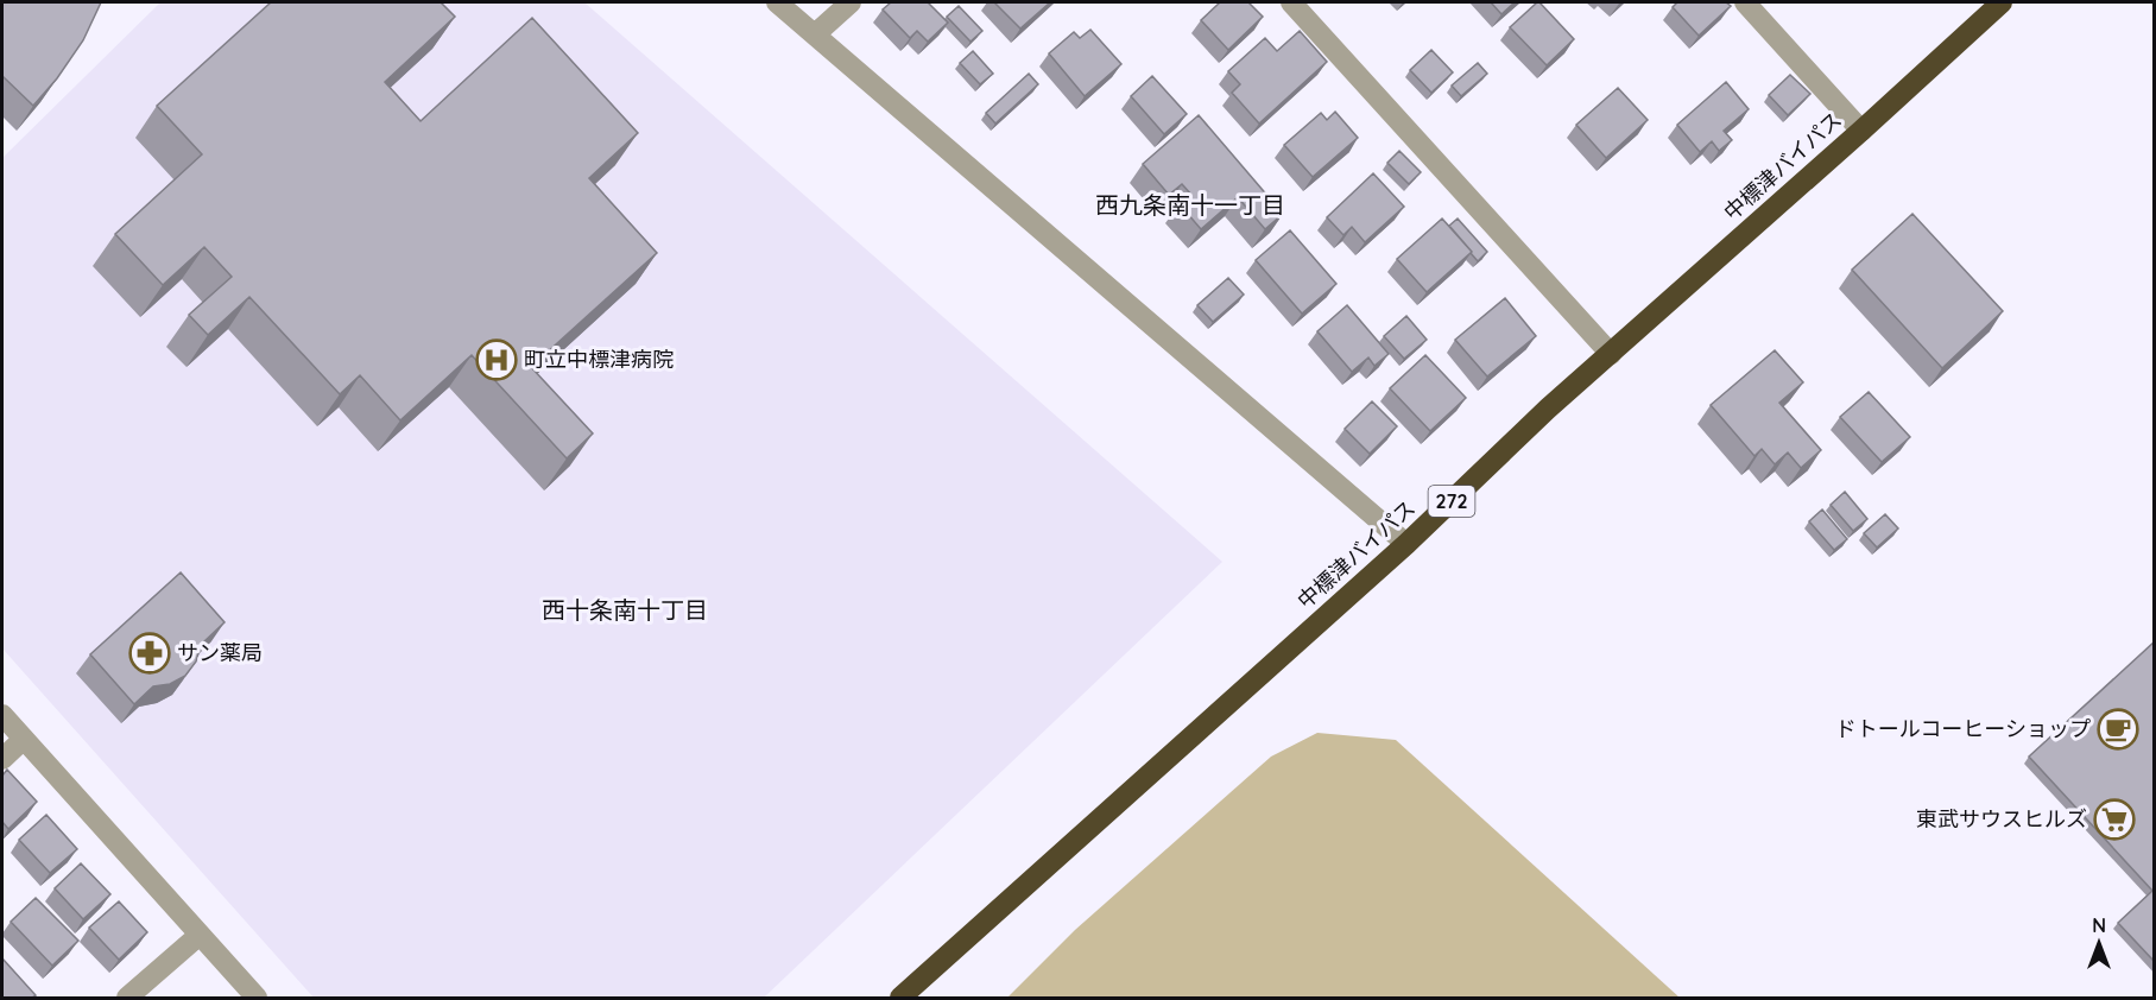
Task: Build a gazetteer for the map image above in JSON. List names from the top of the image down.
{
  "streets": {
    "highway": ["中標津バイパス", "272"]
  },
  "districts": ["西九条南十一丁目", "西十条南十丁目"],
  "places": {
    "hospital": ["町立中標津病院"],
    "pharmacy": ["サン薬局"],
    "cafe": ["ドトールコーヒーショップ"],
    "supermarket": ["東武サウスヒルズ"]
  },
  "north": "top"
}
